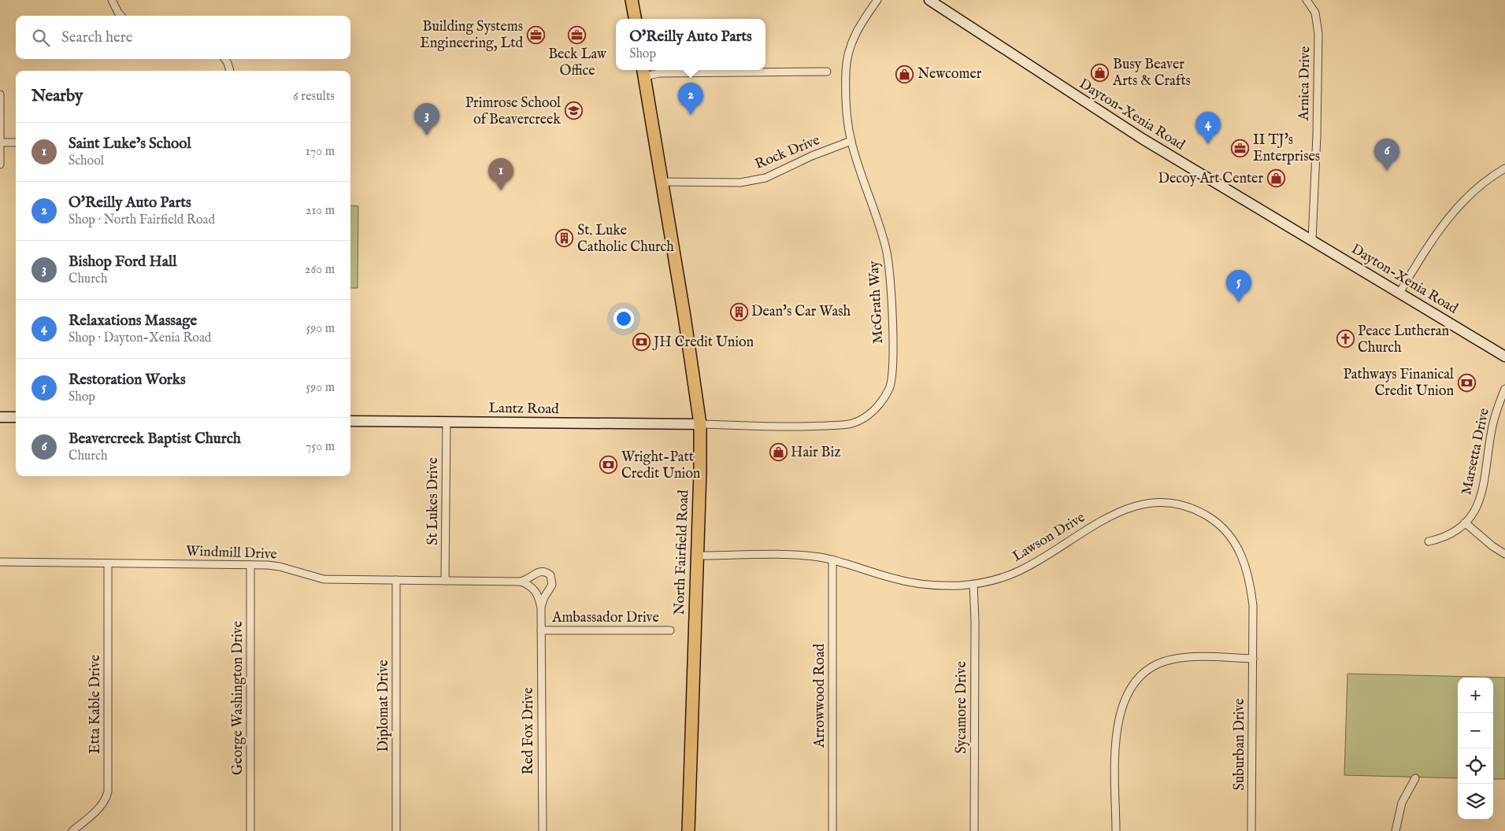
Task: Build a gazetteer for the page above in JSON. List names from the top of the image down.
{
  "streets": {
    "main road": ["Dayton-Xenia Road", "Lantz Road", "North Fairfield Road"],
    "street": [
      "Arnica Drive",
      "Rock Drive",
      "McGrath Way",
      "Marsetta Drive",
      "St Lukes Drive",
      "Lawson Drive",
      "Windmill Drive",
      "Ambassador Drive",
      "Arrowwood Road",
      "George Washington Drive",
      "Etta Kable Drive",
      "Diplomat Drive",
      "Sycamore Drive",
      "Red Fox Drive",
      "Suburban Drive"
    ]
  },
  "crossings": [
    ["Arnica Drive", "Dayton-Xenia Road"],
    ["Rock Drive", "McGrath Way"],
    ["Rock Drive", "North Fairfield Road"],
    ["McGrath Way", "Lantz Road"],
    ["McGrath Way", "North Fairfield Road"],
    ["Lantz Road", "St Lukes Drive"],
    ["Lantz Road", "North Fairfield Road"],
    ["St Lukes Drive", "Windmill Drive"],
    ["Lawson Drive", "North Fairfield Road"],
    ["Lawson Drive", "Arrowwood Road"],
    ["Lawson Drive", "Sycamore Drive"],
    ["Lawson Drive", "Suburban Drive"],
    ["Windmill Drive", "George Washington Drive"],
    ["Windmill Drive", "Etta Kable Drive"],
    ["Windmill Drive", "Diplomat Drive"],
    ["Ambassador Drive", "Red Fox Drive"]
  ],
  "places": {
    "office": ["Building Systems Engineering, Ltd", "Beck Law Office", "II TJ's Enterprises"],
    "shop": [
      "Busy Beaver Arts & Crafts",
      "Newcomer",
      "Decoy Art Center",
      "Hair Biz"
    ],
    "school or university": ["Primrose School of Beavercreek"],
    "building": ["St. Luke Catholic Church", "Dean's Car Wash"],
    "church": ["Peace Lutheran Church"],
    "bank": ["JH Credit Union", "Pathways Finanical Credit Union", "Wright-Patt Credit Union"]
  },
  "page": {
    "search": "Search here",
    "popup": ["O'Reilly Auto Parts", "Shop"],
    "heading": ["Nearby", "6 results"],
    "pins": [
      "2",
      "3",
      "4",
      "6",
      "1",
      "5"
    ],
    "list": [
      {
        "mark": "1",
        "name": "Saint Luke’s School",
        "note": "School",
        "value": "170 m"
      },
      {
        "mark": "2",
        "name": "O'Reilly Auto Parts",
        "note": "Shop · North Fairfield Road",
        "value": "210 m"
      },
      {
        "mark": "3",
        "name": "Bishop Ford Hall",
        "note": "Church",
        "value": "260 m"
      },
      {
        "mark": "4",
        "name": "Relaxations Massage",
        "note": "Shop · Dayton-Xenia Road",
        "value": "590 m"
      },
      {
        "mark": "5",
        "name": "Restoration Works",
        "note": "Shop",
        "value": "590 m"
      },
      {
        "mark": "6",
        "name": "Beavercreek Baptist Church",
        "note": "Church",
        "value": "750 m"
      }
    ],
    "map_buttons": ["+", "−"]
  }
}
